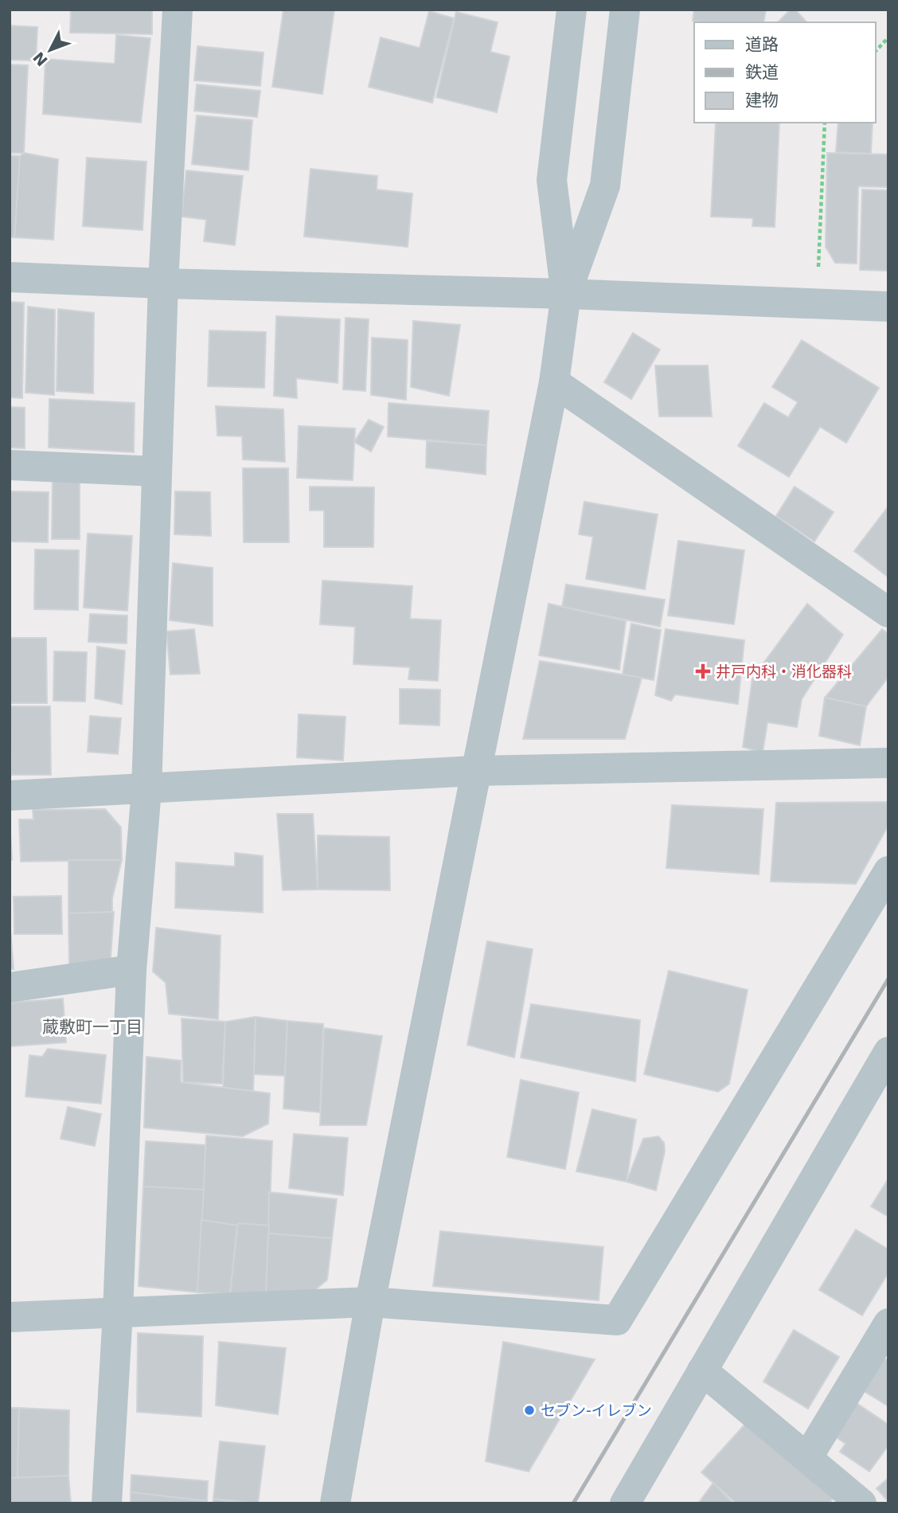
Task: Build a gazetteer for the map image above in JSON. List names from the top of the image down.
{
  "districts": ["蔵敷町一丁目"],
  "places": {
    "health": ["井戸内科・消化器科"],
    "other": ["セブン-イレブン"]
  },
  "legend": ["道路", "鉄道", "建物"],
  "north": "bottom left"
}
